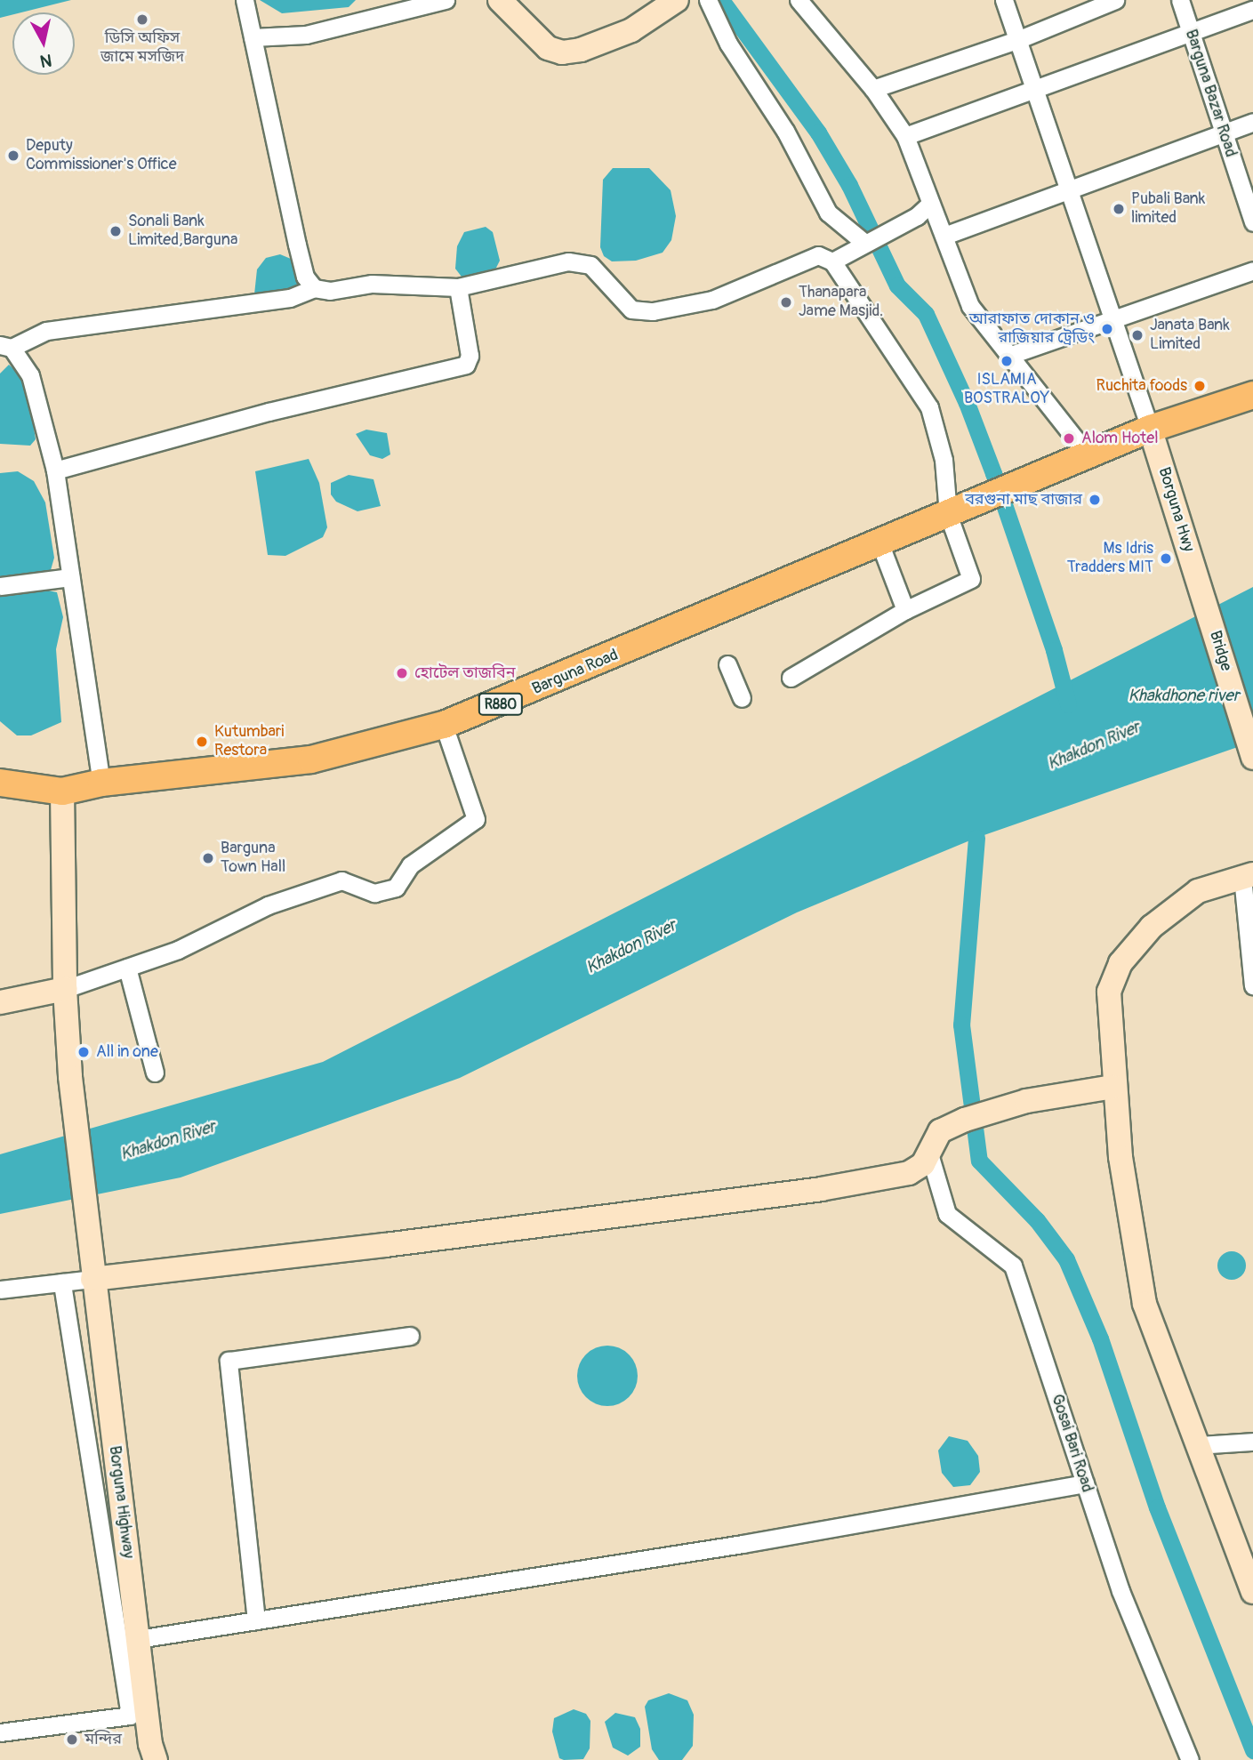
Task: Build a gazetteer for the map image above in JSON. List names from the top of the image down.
{
  "streets": {
    "main road": ["Barguna Road", "R880"],
    "street": [
      "Barguna Bazar Road",
      "Borguna Hwy",
      "Bridge",
      "Gosai Bari Road",
      "Borguna Highway"
    ]
  },
  "crossings": [
    ["Borguna Hwy", "Bridge"],
    ["Borguna Hwy", "Barguna Road"],
    ["Barguna Road", "Borguna Highway"]
  ],
  "water": ["Khakdhone river", "Khakdon River"],
  "places": [
    "ডিসি অফিস জামে মসজিদ",
    "Deputy Commissioner's Office",
    "Pubali Bank limited",
    "Sonali Bank Limited,Barguna",
    "Thanapara Jame Masjid.",
    "আরাফাত দোকান ও রাজিয়ার ট্রেডিং",
    "Janata Bank Limited",
    "ISLAMIA BOSTRALOY",
    "Ruchita foods",
    "Alom Hotel",
    "বরগুনা মাছ বাজার",
    "Ms Idris Tradders MIT",
    "হোটেল তাজবিন",
    "Kutumbari Restora",
    "Barguna Town Hall",
    "All in one",
    "মন্দির"
  ],
  "north": "bottom"
}
